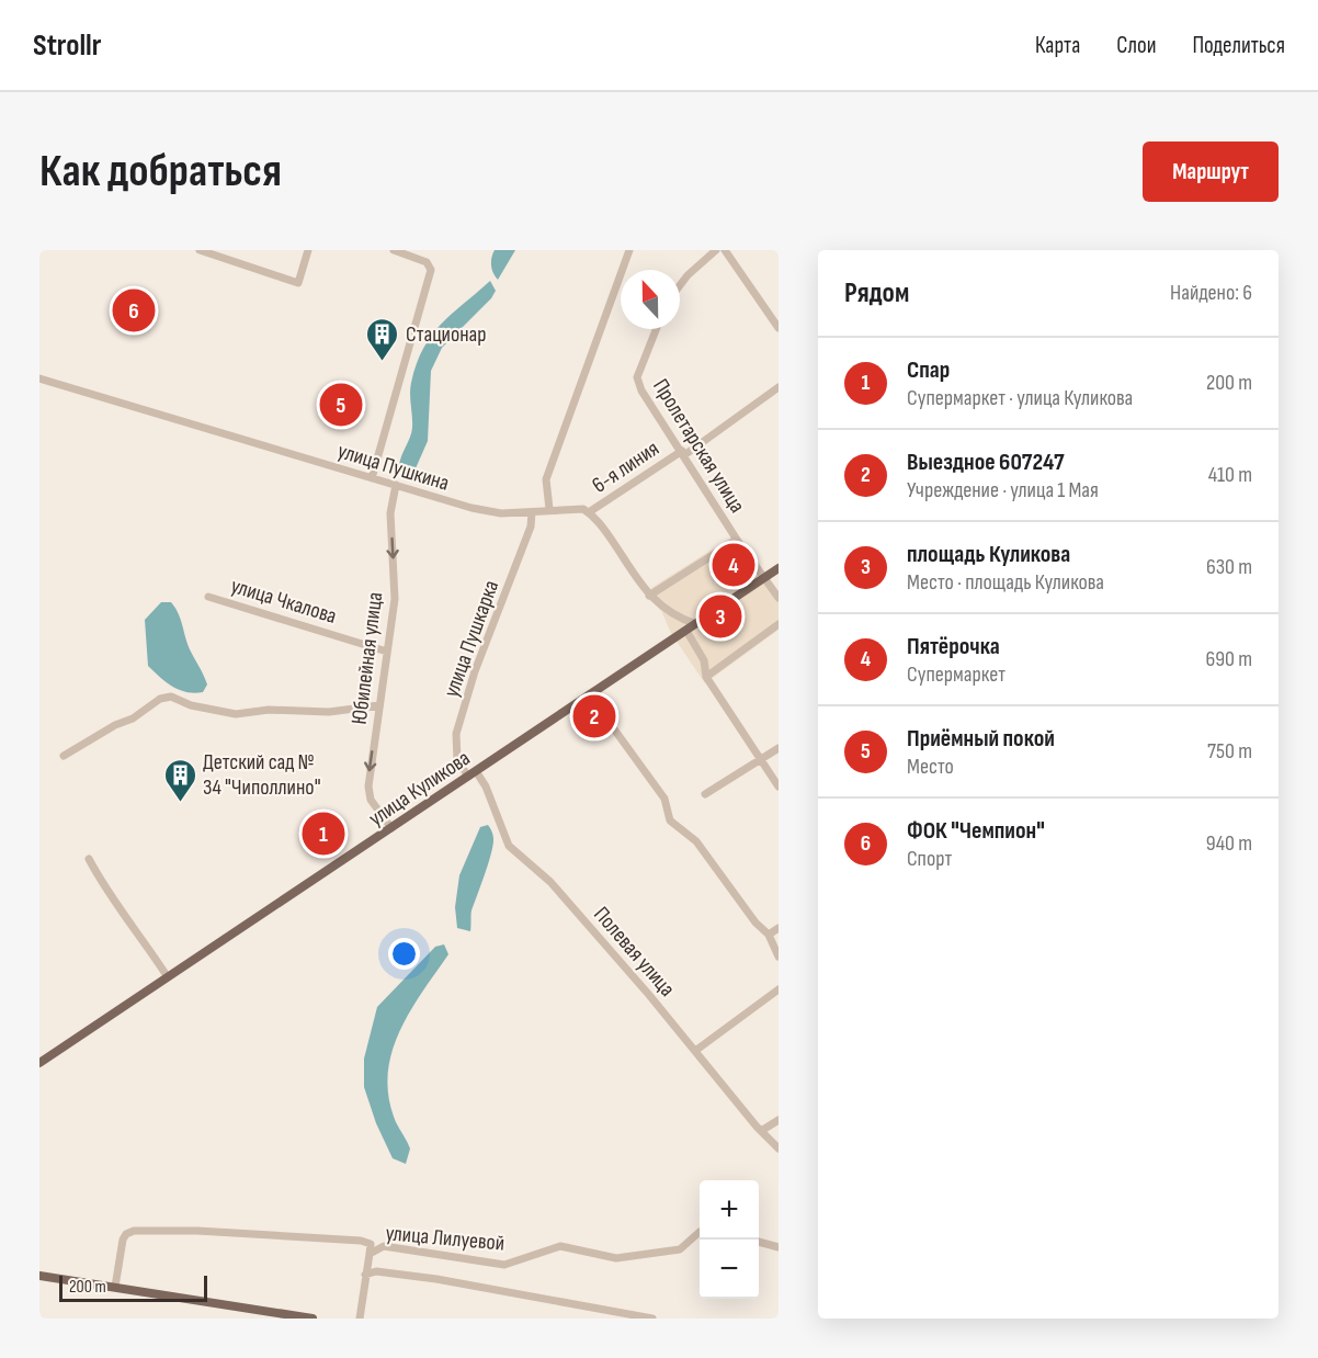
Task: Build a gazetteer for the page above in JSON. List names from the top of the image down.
{
  "streets": {
    "main road": ["улица Куликова"],
    "street": [
      "Пролетарская улица",
      "улица Пушкина",
      "6-я линия",
      "улица Чкалова",
      "улица Пушкарка",
      "Юбилейная улица",
      "Полевая улица",
      "улица Лилуевой"
    ]
  },
  "crossings": [
    ["Пролетарская улица", "6-я линия"],
    ["Пролетарская улица", "улица Куликова"],
    ["улица Пушкина", "6-я линия"],
    ["улица Пушкина", "улица Пушкарка"],
    ["улица Пушкина", "Юбилейная улица"],
    ["улица Чкалова", "Юбилейная улица"],
    ["улица Пушкарка", "улица Куликова"],
    ["улица Пушкарка", "Полевая улица"],
    ["Юбилейная улица", "улица Куликова"],
    ["улица Куликова", "Полевая улица"]
  ],
  "one_way": ["Юбилейная улица"],
  "places": {
    "building": ["Стационар", "Детский сад № 34 \"Чиполлино\""]
  },
  "scale_bar": "200 m",
  "north": "top",
  "page": {
    "header": "Strollr",
    "nav": ["Карта", "Слои", "Поделиться"],
    "buttons": "Маршрут",
    "title": "Как добраться",
    "heading": ["Рядом", "Найдено: 6"],
    "pins": [
      "6",
      "5",
      "4",
      "3",
      "2",
      "1"
    ],
    "list": [
      {
        "mark": "1",
        "name": "Спар",
        "note": "Супермаркет · улица Куликова",
        "value": "200 m"
      },
      {
        "mark": "2",
        "name": "Выездное 607247",
        "note": "Учреждение · улица 1 Мая",
        "value": "410 m"
      },
      {
        "mark": "3",
        "name": "площадь Куликова",
        "note": "Место · площадь Куликова",
        "value": "630 m"
      },
      {
        "mark": "4",
        "name": "Пятёрочка",
        "note": "Супермаркет",
        "value": "690 m"
      },
      {
        "mark": "5",
        "name": "Приёмный покой",
        "note": "Место",
        "value": "750 m"
      },
      {
        "mark": "6",
        "name": "ФОК \"Чемпион\"",
        "note": "Спорт",
        "value": "940 m"
      }
    ],
    "map_buttons": ["+", "−"],
    "scale": "200 m"
  }
}
